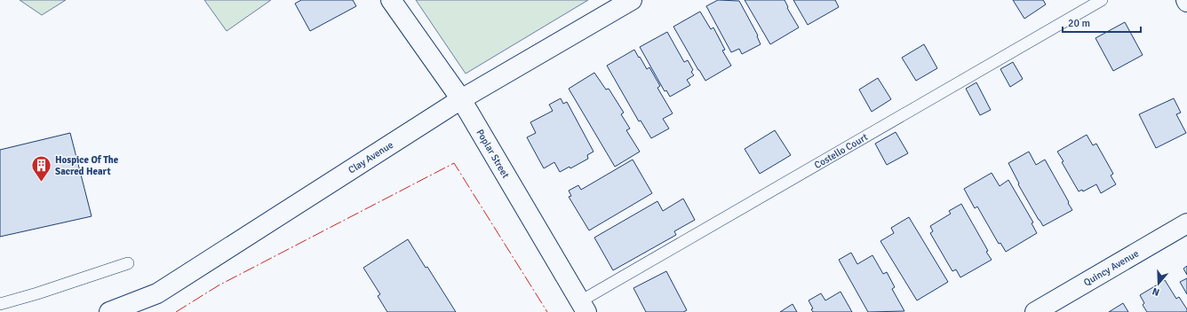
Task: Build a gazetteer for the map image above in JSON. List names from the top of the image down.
{
  "streets": {
    "main road": ["Poplar Street", "Clay Avenue", "Quincy Avenue"],
    "lane": ["Costello Court"]
  },
  "crossings": [
    ["Costello Court", "Poplar Street"],
    ["Poplar Street", "Clay Avenue"]
  ],
  "places": {
    "building": ["Hospice Of The Sacred Heart"]
  },
  "scale_bar": "20 m",
  "north": "bottom"
}
